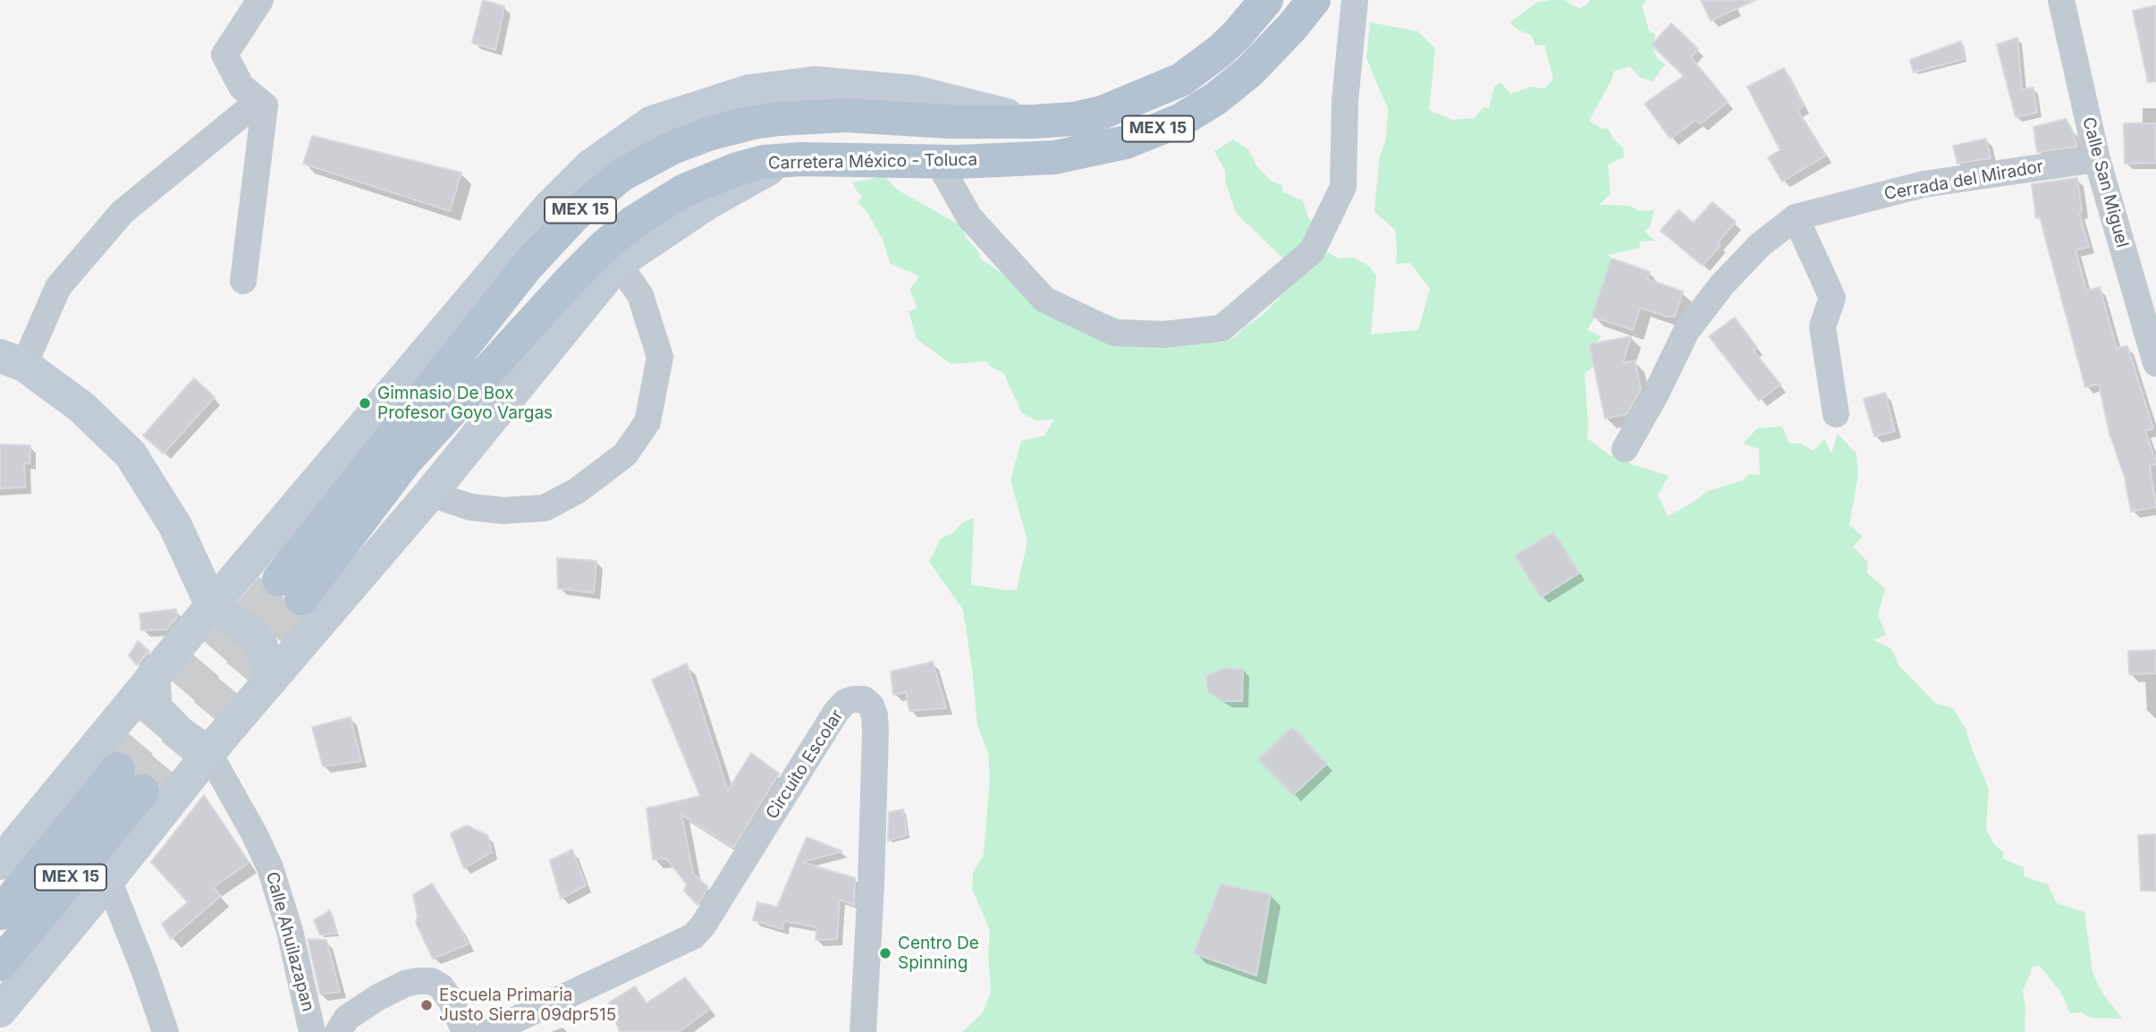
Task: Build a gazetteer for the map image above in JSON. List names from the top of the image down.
{
  "streets": {
    "main road": ["MEX 15", "Carretera México - Toluca"],
    "street": [
      "Cerrada del Mirador",
      "Calle San Miguel",
      "Circuito Escolar",
      "Calle Ahuilazapan"
    ]
  },
  "crossings": [
    ["Cerrada del Mirador", "Calle San Miguel"]
  ],
  "places": ["Gimnasio De Box Profesor Goyo Vargas", "Centro De Spinning", "Escuela Primaria Justo Sierra 09dpr515"]
}
